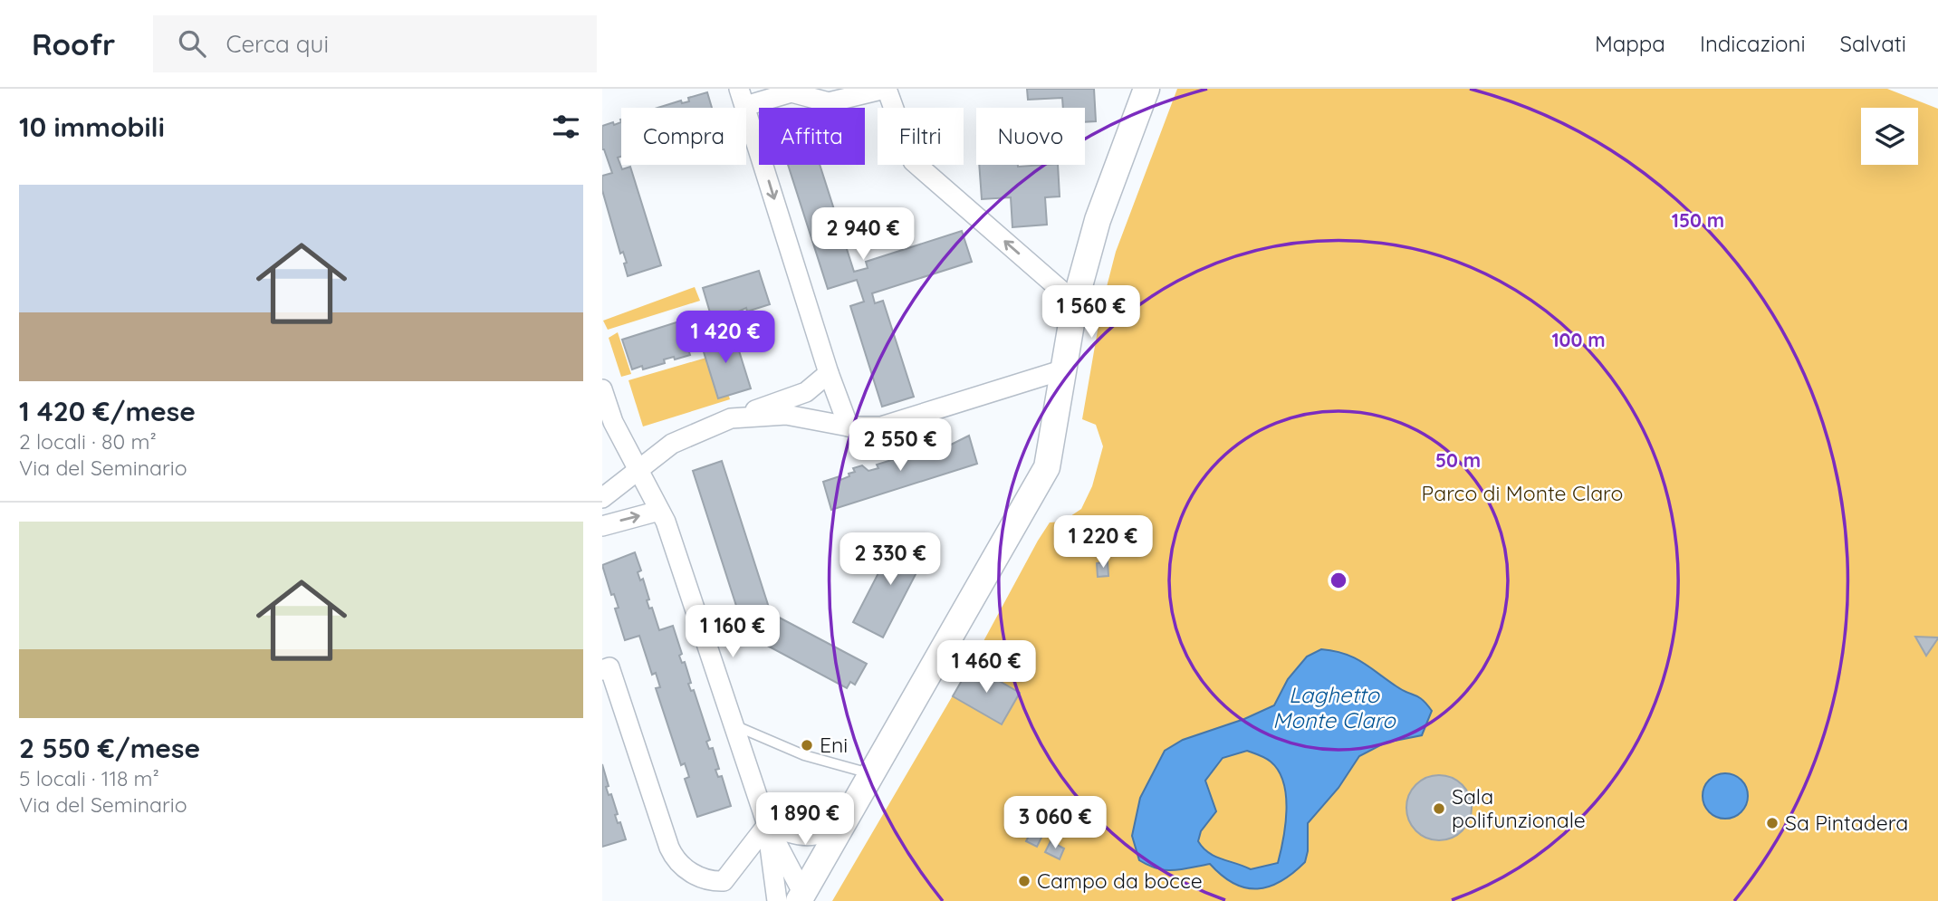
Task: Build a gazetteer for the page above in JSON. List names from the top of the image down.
{
  "water": ["Laghetto Monte Claro"],
  "parks": ["Parco di Monte Claro"],
  "places": [
    "Eni",
    "Sala polifunzionale",
    "Sa Pintadera",
    "Campo da bocce"
  ],
  "page": {
    "header": "Roofr",
    "search": "Cerca qui",
    "nav": ["Mappa", "Indicazioni", "Salvati"],
    "heading": "10 immobili",
    "chip": [
      "Compra",
      "Affitta",
      "Filtri",
      "Nuovo"
    ],
    "list": [
      {
        "name": "1 420 €/mese",
        "note": "2 locali · 80 m² · Via del Seminario"
      },
      {
        "name": "2 550 €/mese",
        "note": "5 locali · 118 m² · Via del Seminario"
      }
    ],
    "price": [
      "2 940 €",
      "1 560 €",
      "1 420 €",
      "2 550 €",
      "1 220 €",
      "2 330 €",
      "1 160 €",
      "1 460 €",
      "1 890 €",
      "3 060 €"
    ]
  },
  "rings": ["150 m", "100 m", "50 m"]
}
